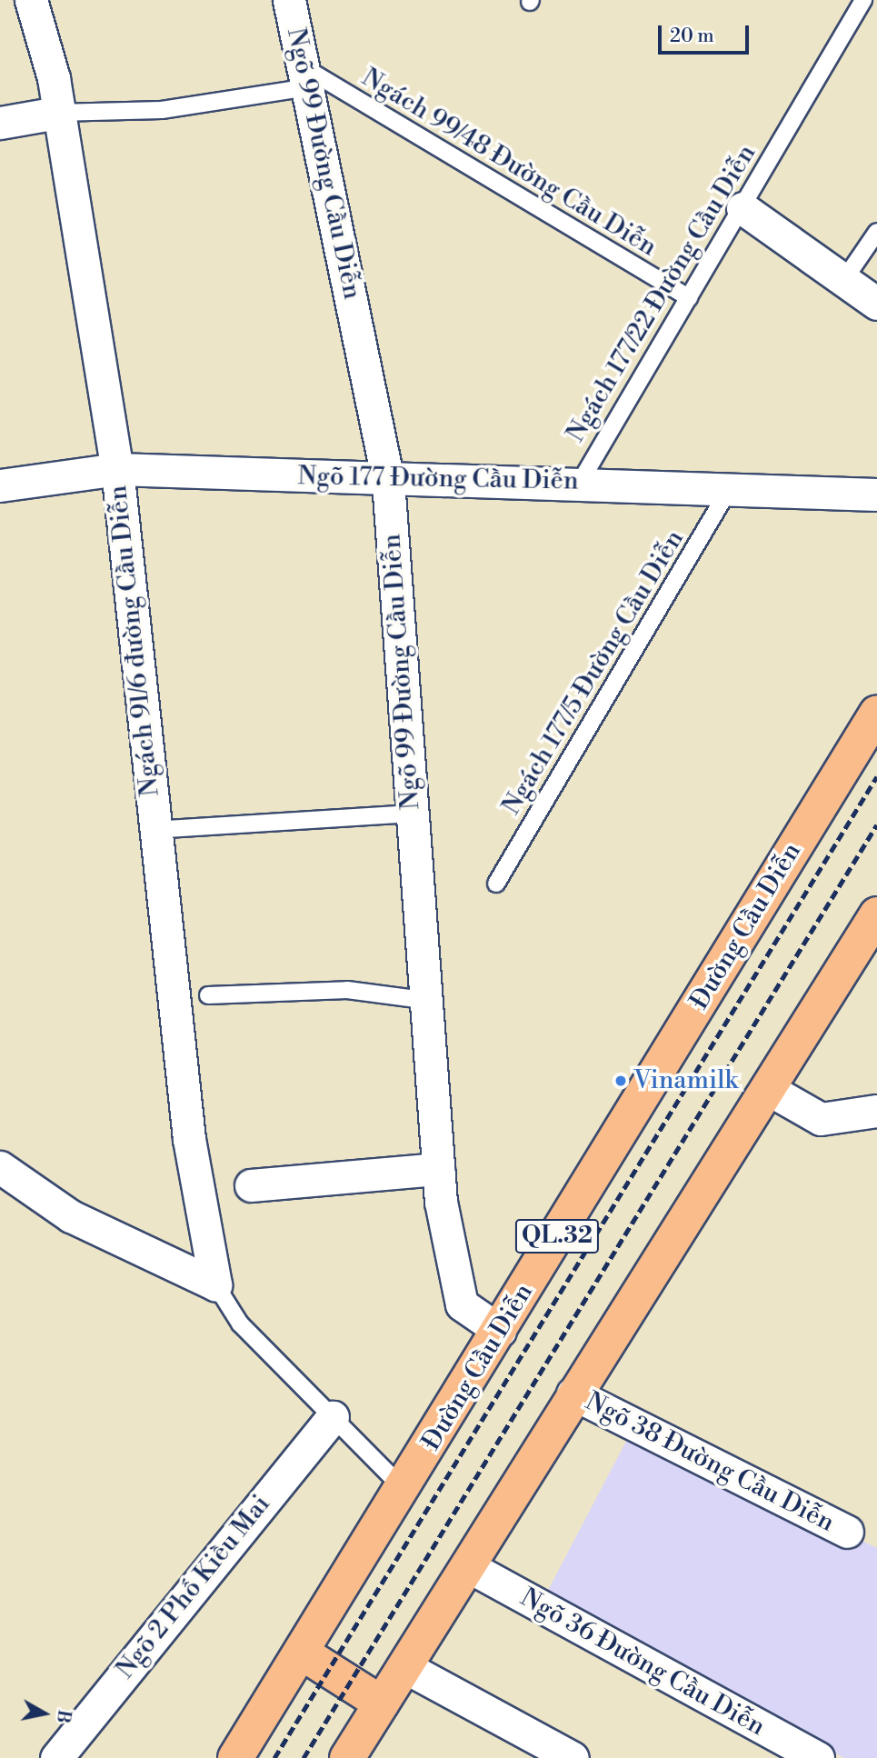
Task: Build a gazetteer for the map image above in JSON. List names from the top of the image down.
{
  "streets": {
    "highway": ["Đường Cầu Diễn", "QL.32"],
    "street": [
      "Ngõ 99 Đường Cầu Diễn",
      "Ngõ 177 Đường Cầu Diễn",
      "Ngách 91/6 đường Cầu Diễn",
      "Ngõ 38 Đường Cầu Diễn",
      "Ngõ 2 Phố Kiều Mai",
      "Ngõ 36 Đường Cầu Diễn"
    ],
    "lane": ["Ngách 99/48 Đường Cầu Diễn", "Ngách 177/22 Đường Cầu Diễn", "Ngách 177/5 Đường Cầu Diễn"]
  },
  "crossings": [
    ["Ngách 99/48 Đường Cầu Diễn", "Ngõ 99 Đường Cầu Diễn"],
    ["Ngách 99/48 Đường Cầu Diễn", "Ngách 177/22 Đường Cầu Diễn"],
    ["Ngõ 99 Đường Cầu Diễn", "Ngõ 177 Đường Cầu Diễn"],
    ["Ngõ 99 Đường Cầu Diễn", "Đường Cầu Diễn"],
    ["Ngách 177/22 Đường Cầu Diễn", "Ngõ 177 Đường Cầu Diễn"],
    ["Ngõ 177 Đường Cầu Diễn", "Ngách 91/6 đường Cầu Diễn"],
    ["Ngõ 177 Đường Cầu Diễn", "Ngách 177/5 Đường Cầu Diễn"]
  ],
  "places": ["Vinamilk"],
  "scale_bar": "20 m",
  "north": "right"
}
